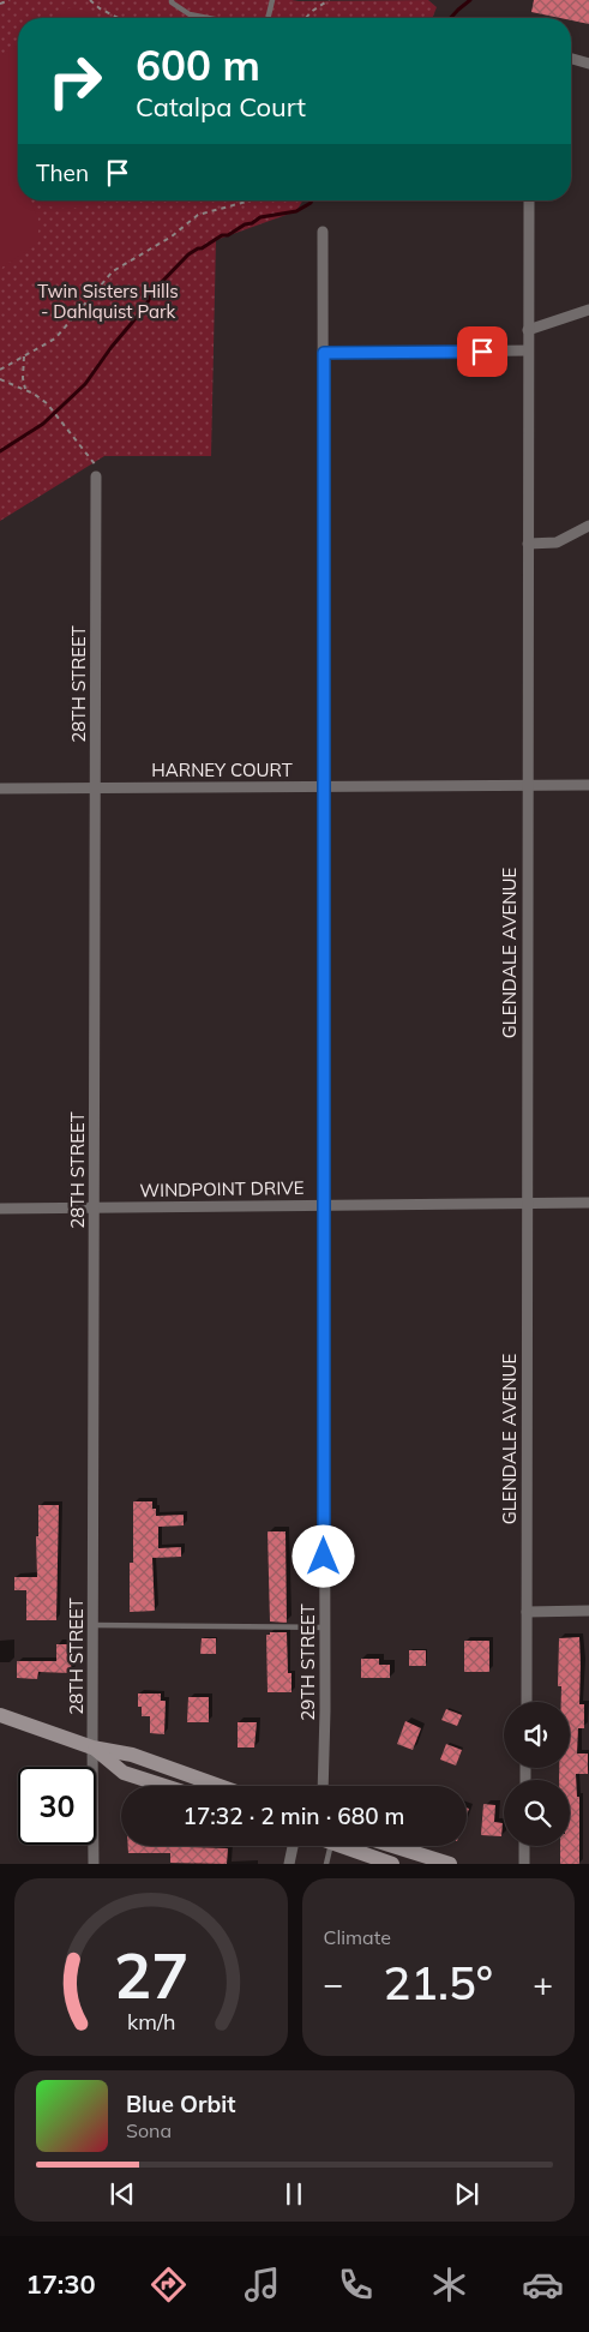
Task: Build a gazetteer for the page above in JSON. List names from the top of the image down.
{
  "streets": {
    "street": [
      "28TH STREET",
      "HARNEY COURT",
      "GLENDALE AVENUE",
      "WINDPOINT DRIVE",
      "29TH STREET"
    ]
  },
  "crossings": [
    ["28TH STREET", "HARNEY COURT"],
    ["28TH STREET", "WINDPOINT DRIVE"],
    ["HARNEY COURT", "GLENDALE AVENUE"],
    ["HARNEY COURT", "29TH STREET"],
    ["GLENDALE AVENUE", "WINDPOINT DRIVE"],
    ["WINDPOINT DRIVE", "29TH STREET"]
  ],
  "parks": ["Twin Sisters Hills - Dahlquist Park"],
  "page": {
    "turn": ["600 m", "Catalpa Court"],
    "then": "Then",
    "limit": "30",
    "trip": "17:32 · 2 min · 680 m",
    "tile": "Climate",
    "heat": ["−", "21.5°", "+"],
    "song": ["Blue Orbit", "Sona"],
    "tabs": "17:30",
    "gauge": ["27", "km/h"]
  }
}
